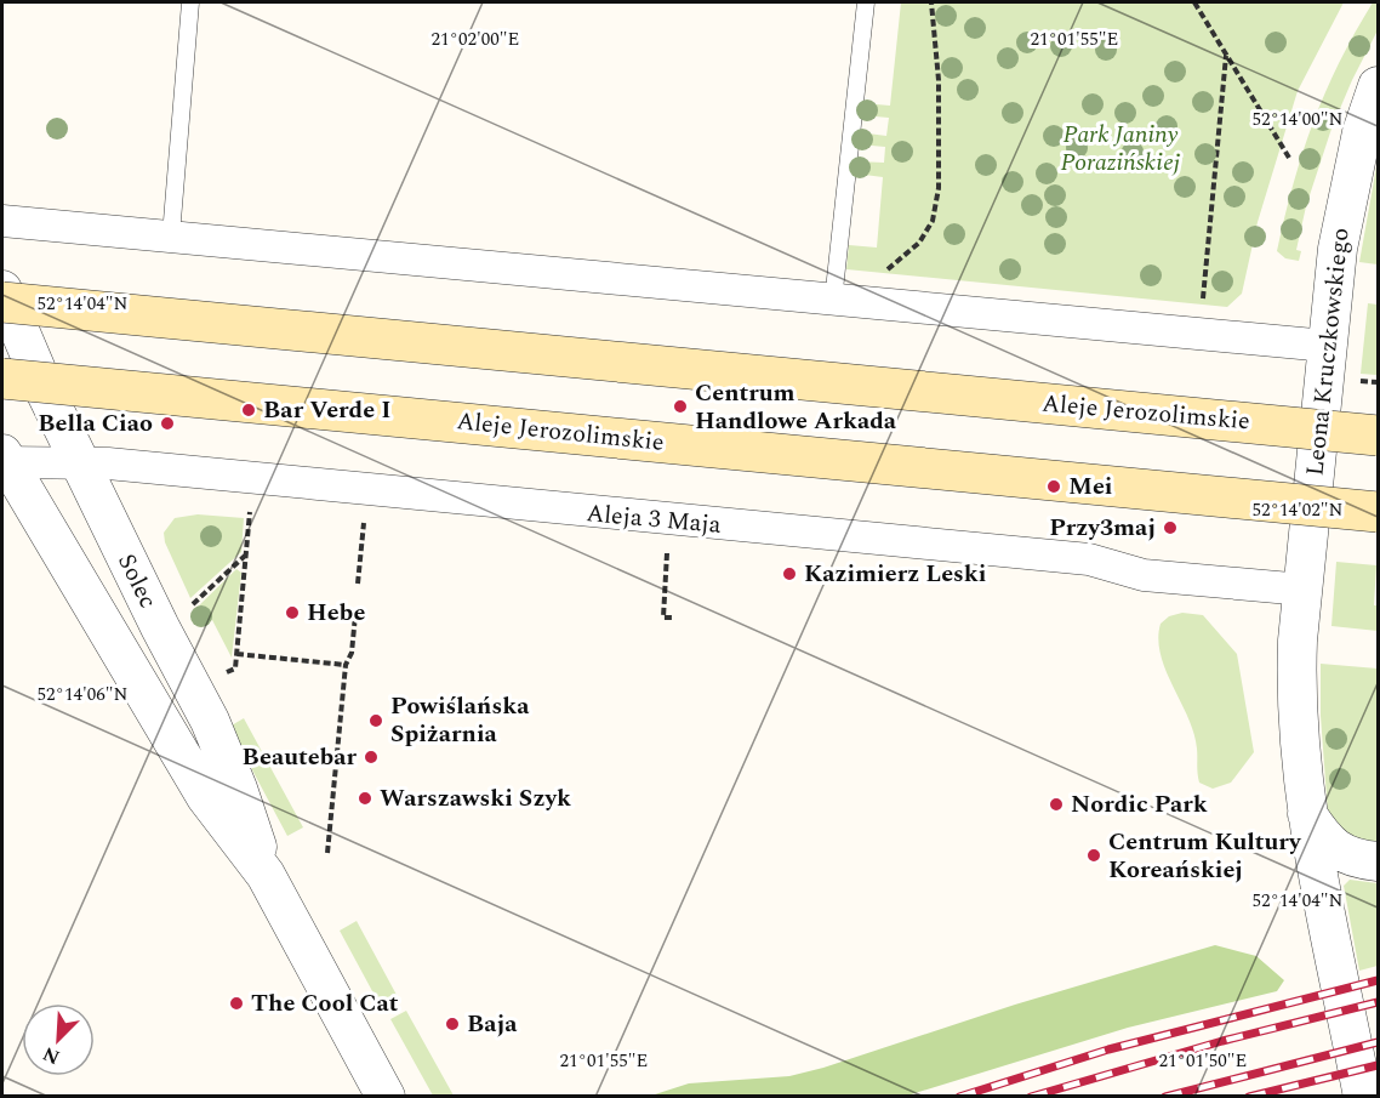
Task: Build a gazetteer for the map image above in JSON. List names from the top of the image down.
{
  "streets": {
    "main road": ["Aleje Jerozolimskie"],
    "street": ["Leona Kruczkowskiego", "Aleja 3 Maja", "Solec"]
  },
  "crossings": [
    ["Leona Kruczkowskiego", "Aleja 3 Maja"],
    ["Aleja 3 Maja", "Solec"]
  ],
  "parks": ["Park Janiny Porazińskiej"],
  "places": [
    "Centrum Handlowe Arkada",
    "Bar Verde I",
    "Bella Ciao",
    "Mei",
    "Przy3maj",
    "Kazimierz Leski",
    "Hebe",
    "Powiślańska Spiżarnia",
    "Beautebar",
    "Warszawski Szyk",
    "Nordic Park",
    "Centrum Kultury Koreańskiej",
    "The Cool Cat",
    "Baja"
  ],
  "north": "bottom left",
  "coordinates": [
    "21°02'00\"E",
    "21°01'55\"E",
    "52°14'00\"N",
    "52°14'04\"N",
    "52°14'02\"N",
    "52°14'06\"N",
    "21°01'50\"E"
  ]
}
